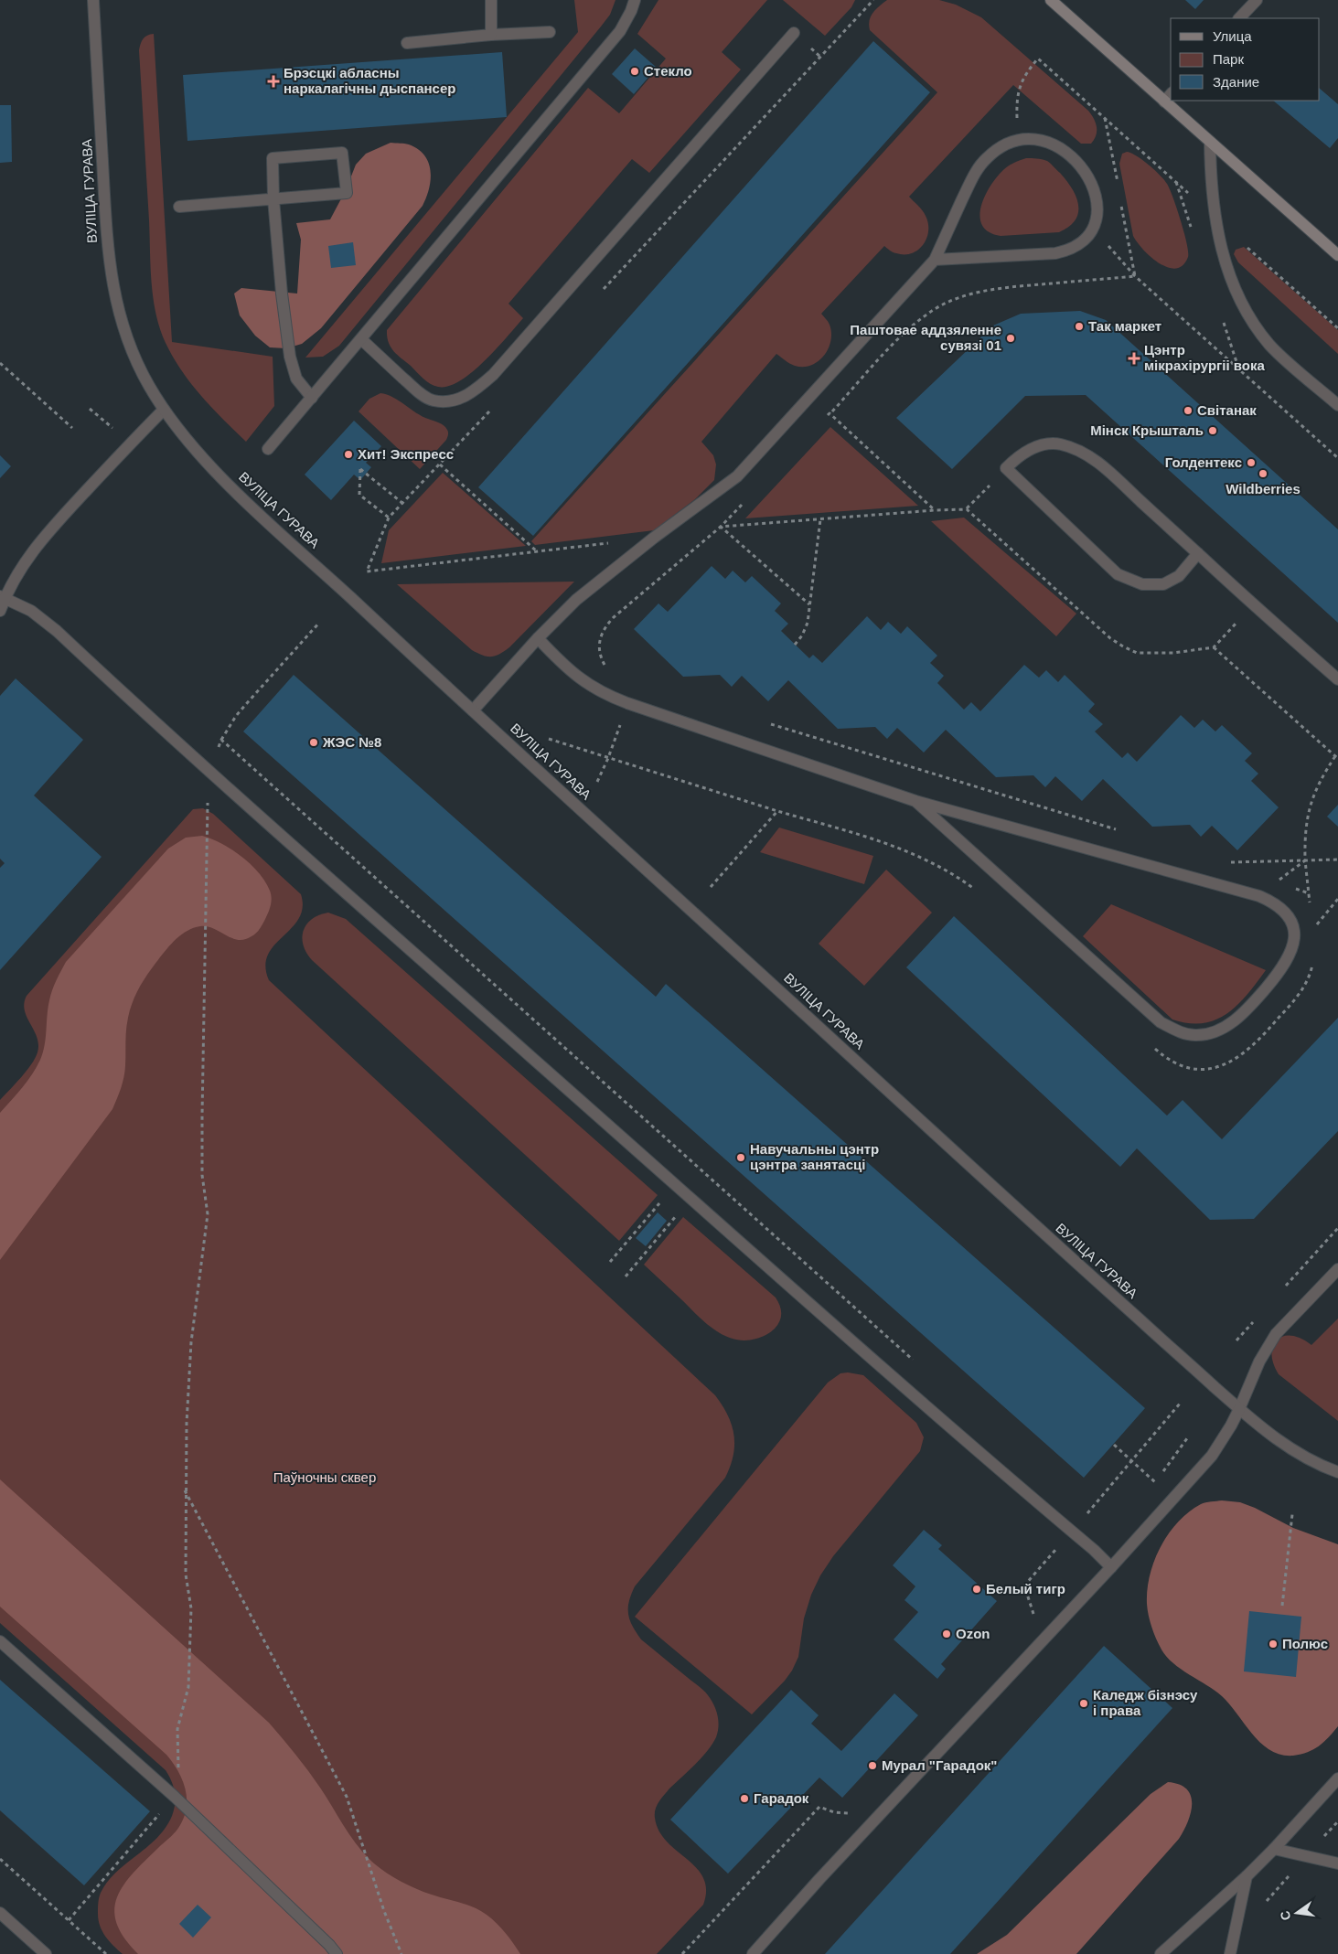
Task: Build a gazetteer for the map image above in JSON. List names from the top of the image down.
{
  "streets": {
    "street": ["ВУЛІЦА ГУРАВА"]
  },
  "parks": ["Паўночны сквер"],
  "places": {
    "other": [
      "Стекло",
      "Так маркет",
      "Паштовае аддзяленне сувязі 01",
      "Світанак",
      "Мінск Крышталь",
      "Хит! Экспресс",
      "Голдентекс",
      "Wildberries",
      "ЖЭС №8",
      "Навучальны цэнтр цэнтра занятасці",
      "Белый тигр",
      "Ozon",
      "Полюс",
      "Каледж бізнэсу і права",
      "Мурал \"Гарадок\"",
      "Гарадок"
    ],
    "health": ["Брэсцкі абласны наркалагічны дыспансер", "Цэнтр мікрахірургіі вока"]
  },
  "legend": ["Улица", "Парк", "Здание"],
  "north": "left"
}
